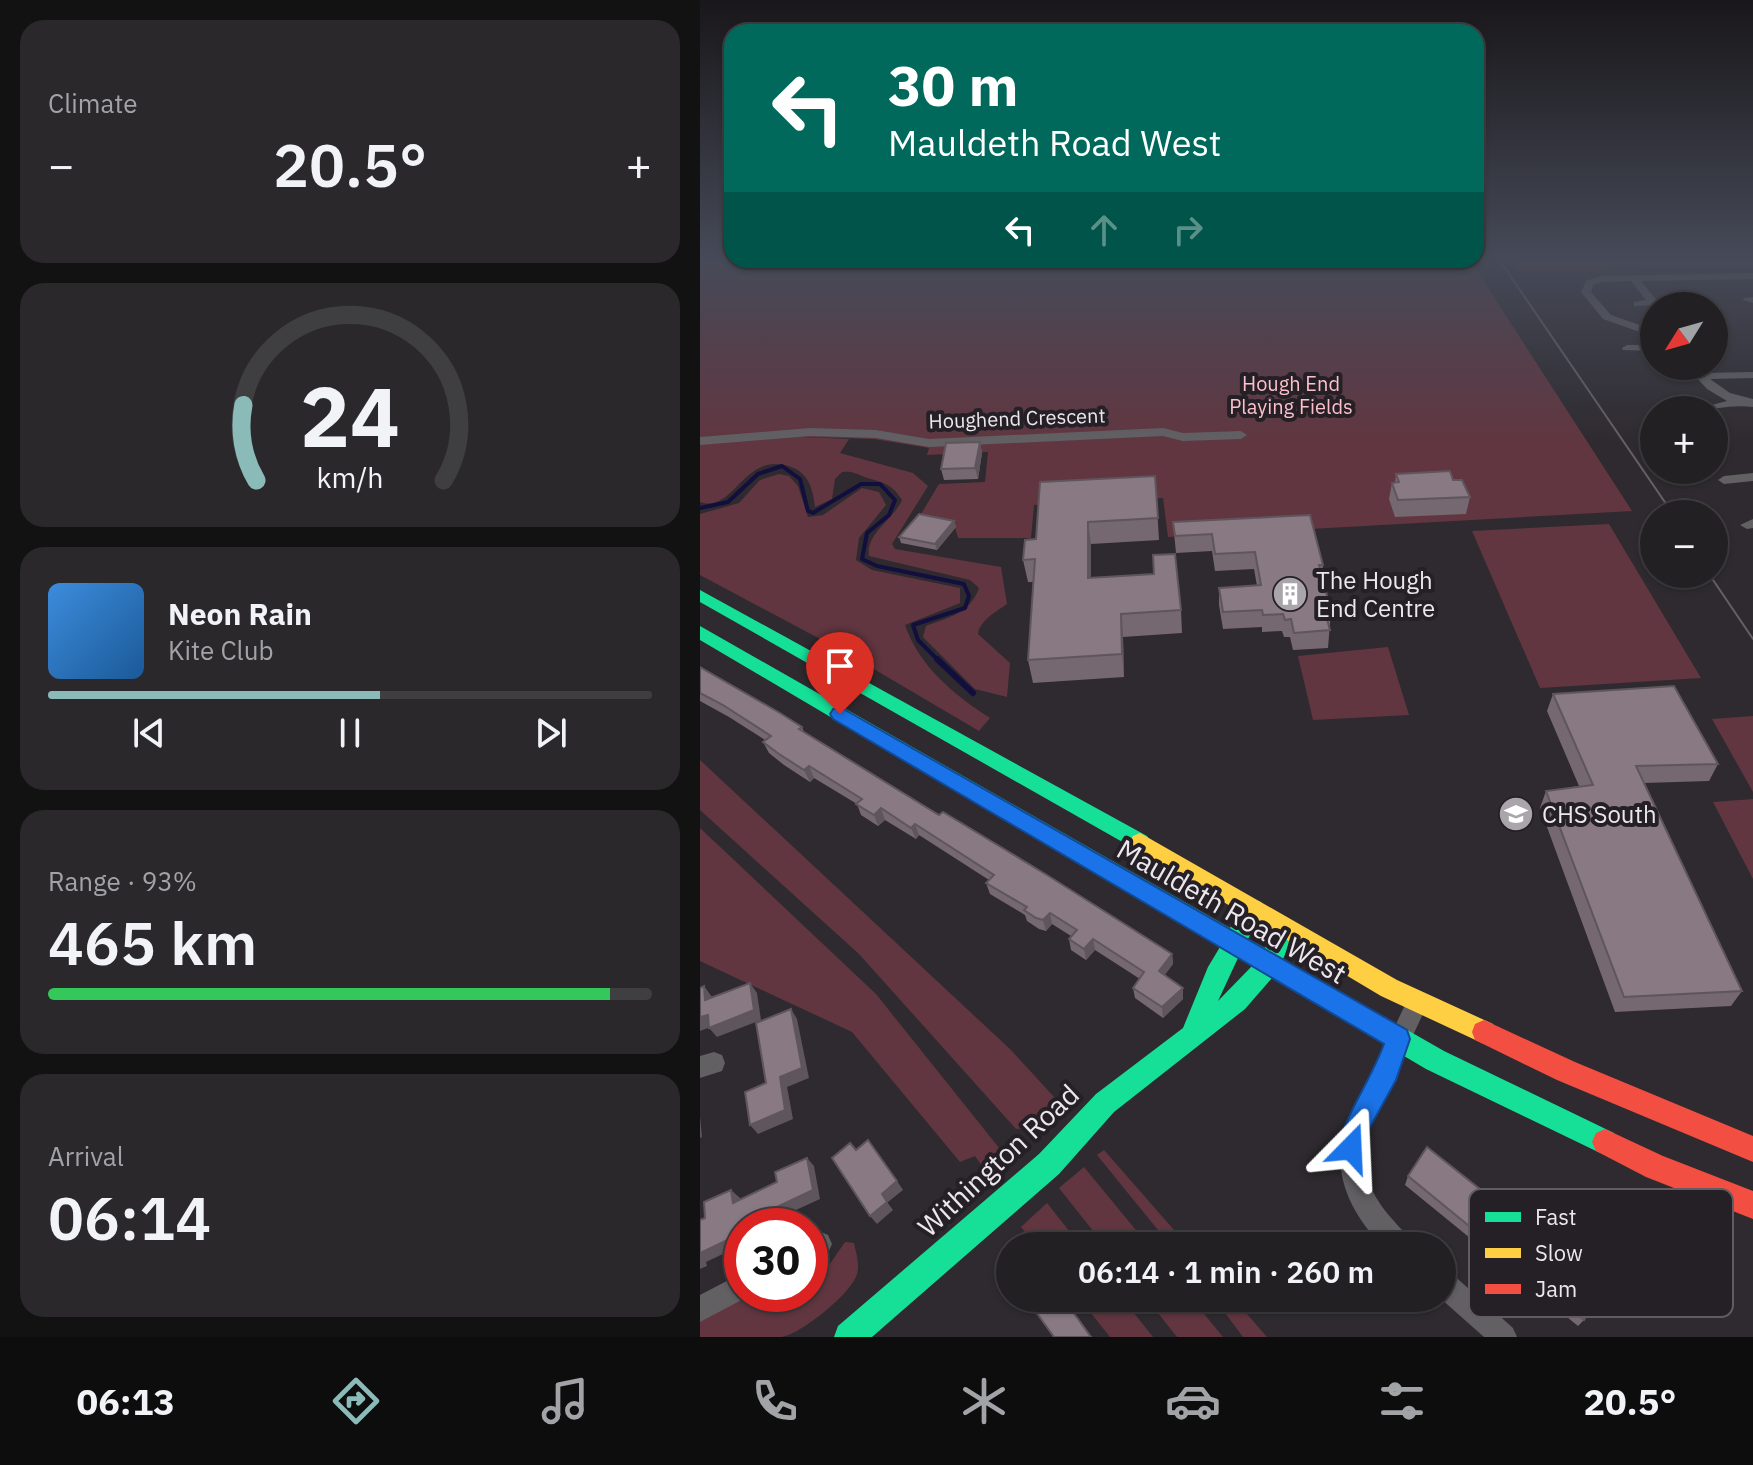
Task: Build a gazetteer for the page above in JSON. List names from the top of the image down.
{
  "streets": {
    "street": ["Houghend Crescent", "Mauldeth Road West", "Withington Road"]
  },
  "crossings": [
    ["Mauldeth Road West", "Withington Road"]
  ],
  "parks": ["Hough End Playing Fields"],
  "places": {
    "building": ["The Hough End Centre"],
    "school or university": ["CHS South"]
  },
  "legend": ["Fast", "Slow", "Jam"],
  "north": "bottom left",
  "page": {
    "tile": [
      "Climate",
      ["Range · 93%", "465 km"],
      ["Arrival", "06:14"]
    ],
    "turn": ["30 m", "Mauldeth Road West"],
    "heat": ["−", "20.5°", "+"],
    "map_buttons": ["+", "−"],
    "song": ["Neon Rain", "Kite Club"],
    "limit": "30",
    "trip": "06:14 · 1 min · 260 m",
    "tabs": ["06:13", "20.5°"],
    "gauge": ["24", "km/h"]
  }
}
